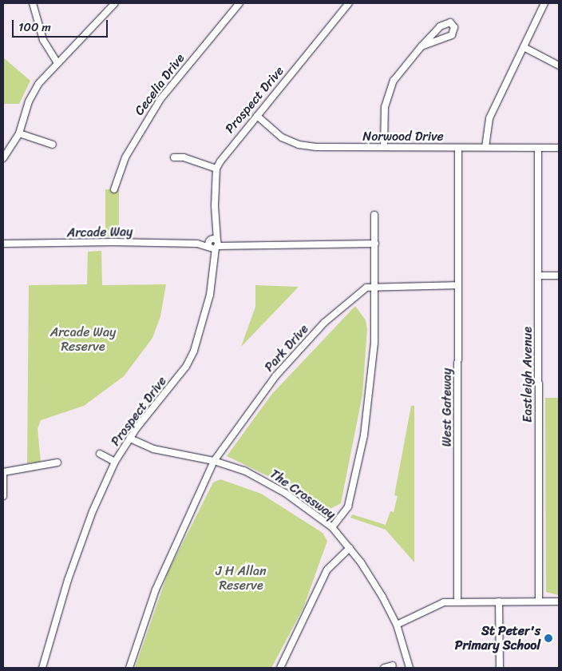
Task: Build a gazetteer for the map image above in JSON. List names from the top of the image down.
{
  "streets": {
    "street": [
      "Cecelia Drive",
      "Prospect Drive",
      "Norwood Drive",
      "Arcade Way",
      "Park Drive",
      "Eastleigh Avenue",
      "West Gateway",
      "The Crossway"
    ]
  },
  "crossings": [
    ["Prospect Drive", "Norwood Drive"],
    ["Prospect Drive", "Arcade Way"],
    ["Prospect Drive", "The Crossway"],
    ["Norwood Drive", "Eastleigh Avenue"],
    ["Norwood Drive", "West Gateway"],
    ["Park Drive", "West Gateway"],
    ["Park Drive", "The Crossway"]
  ],
  "parks": ["Arcade Way Reserve", "J H Allan Reserve"],
  "places": ["St Peter's Primary School"],
  "scale_bar": "100 m"
}
